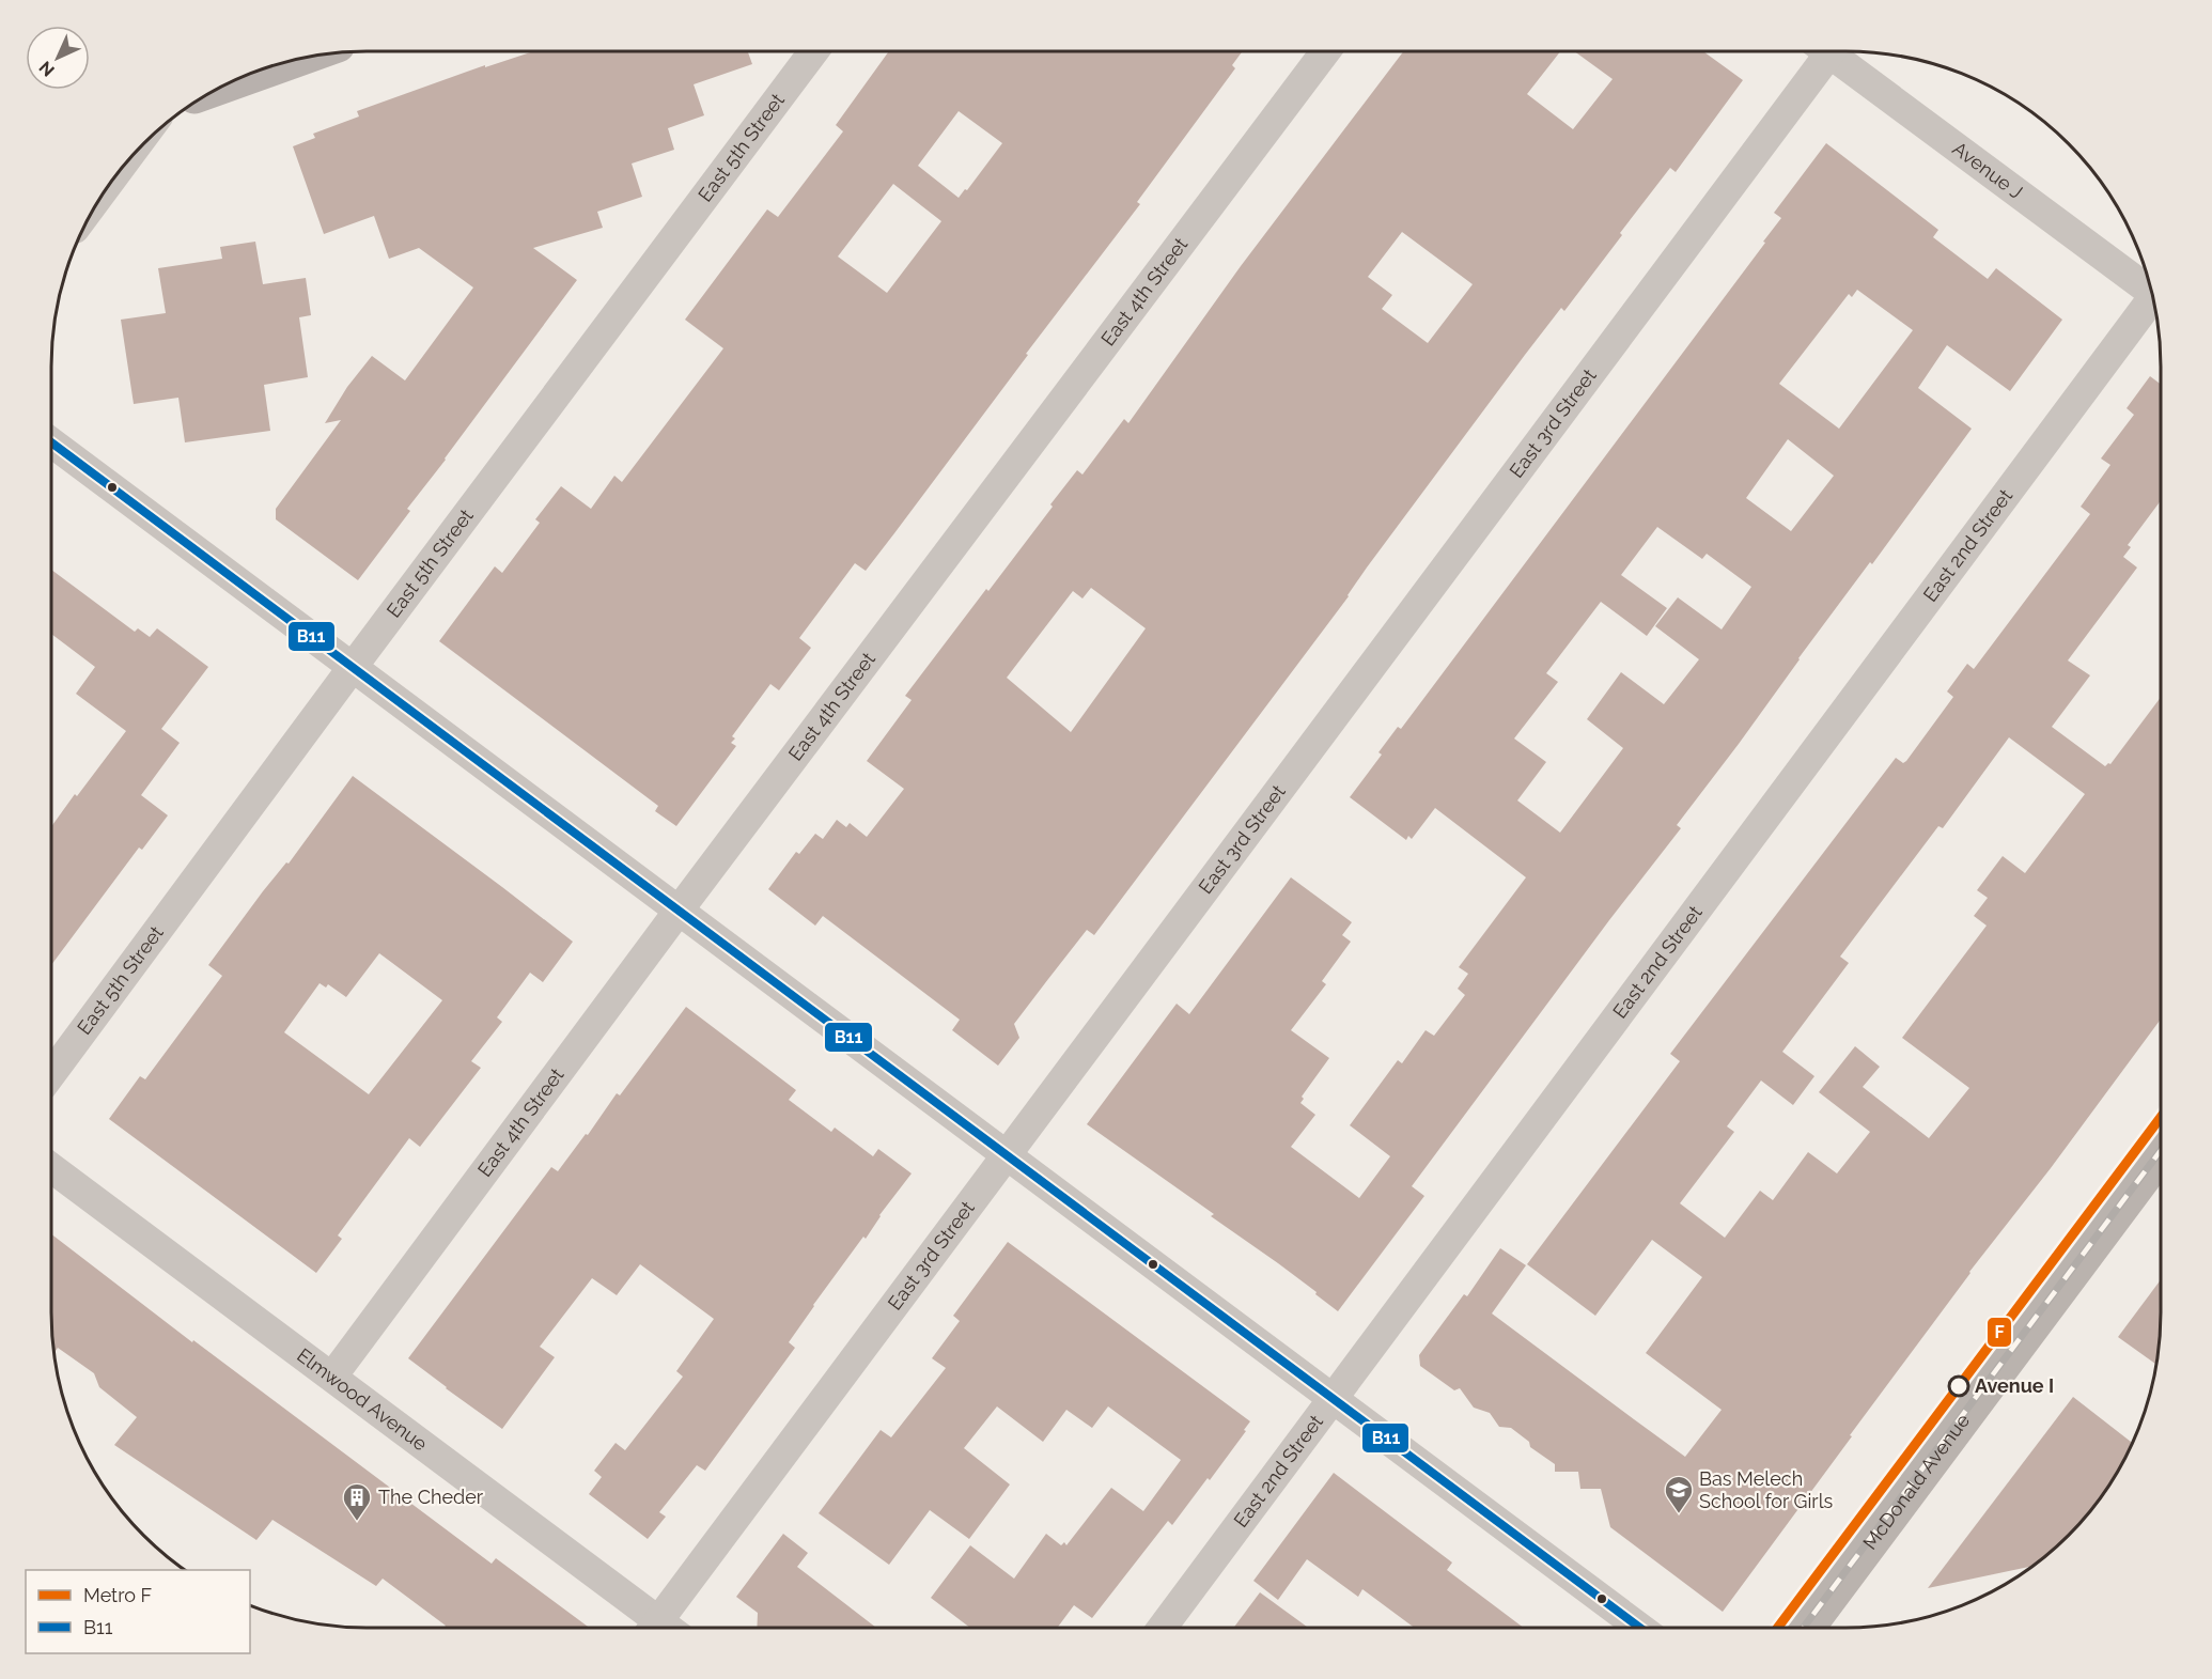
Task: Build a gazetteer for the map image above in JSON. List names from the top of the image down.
{
  "streets": {
    "main road": ["McDonald Avenue"],
    "street": [
      "East 5th Street",
      "Avenue J",
      "East 4th Street",
      "East 3rd Street",
      "East 2nd Street",
      "Elmwood Avenue"
    ]
  },
  "crossings": [
    ["East 4th Street", "Elmwood Avenue"]
  ],
  "places": {
    "other": ["Avenue I"],
    "school or university": ["Bas Melech School for Girls"],
    "building": ["The Cheder"]
  },
  "lines": ["transit line B11", "metro line F"],
  "legend": ["Metro F", "B11"],
  "north": "bottom left"
}
